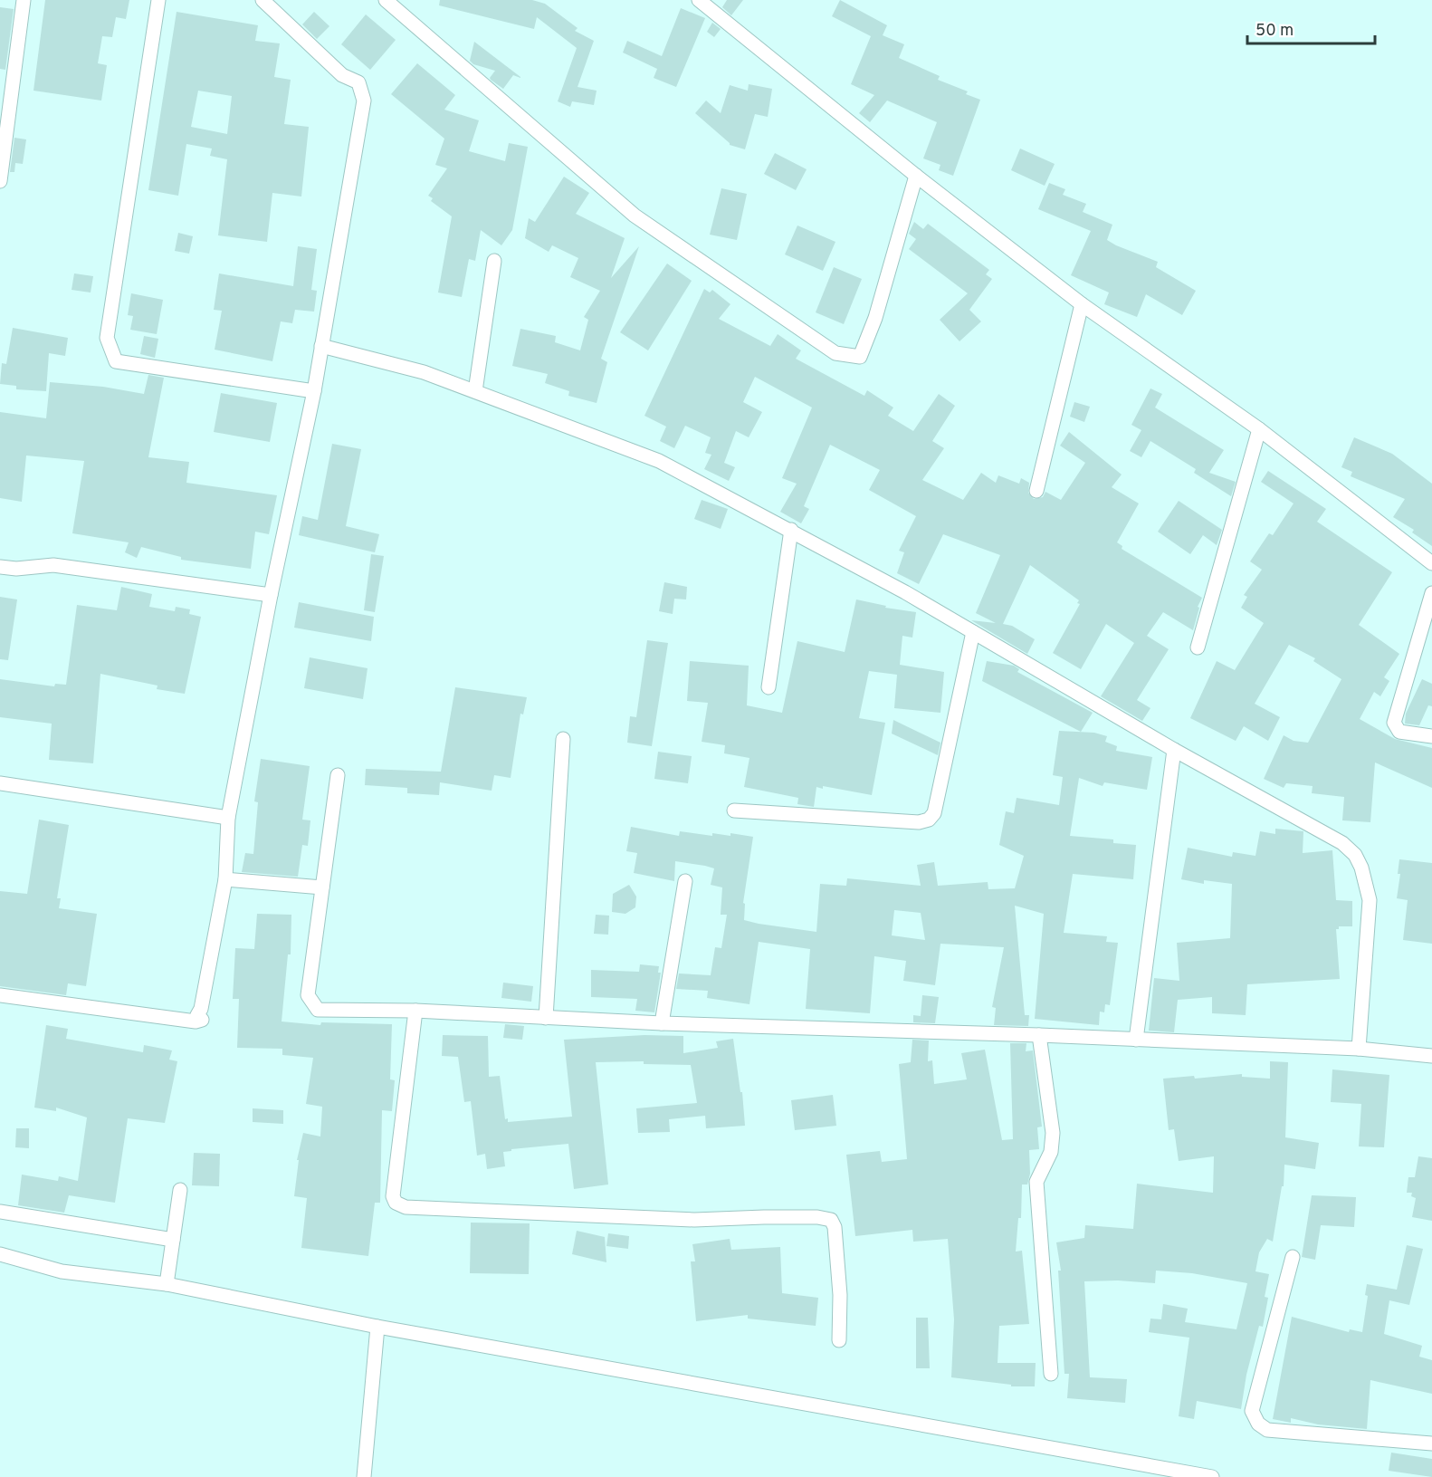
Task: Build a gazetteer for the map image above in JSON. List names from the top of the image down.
{
  "scale_bar": "50 m"
}
